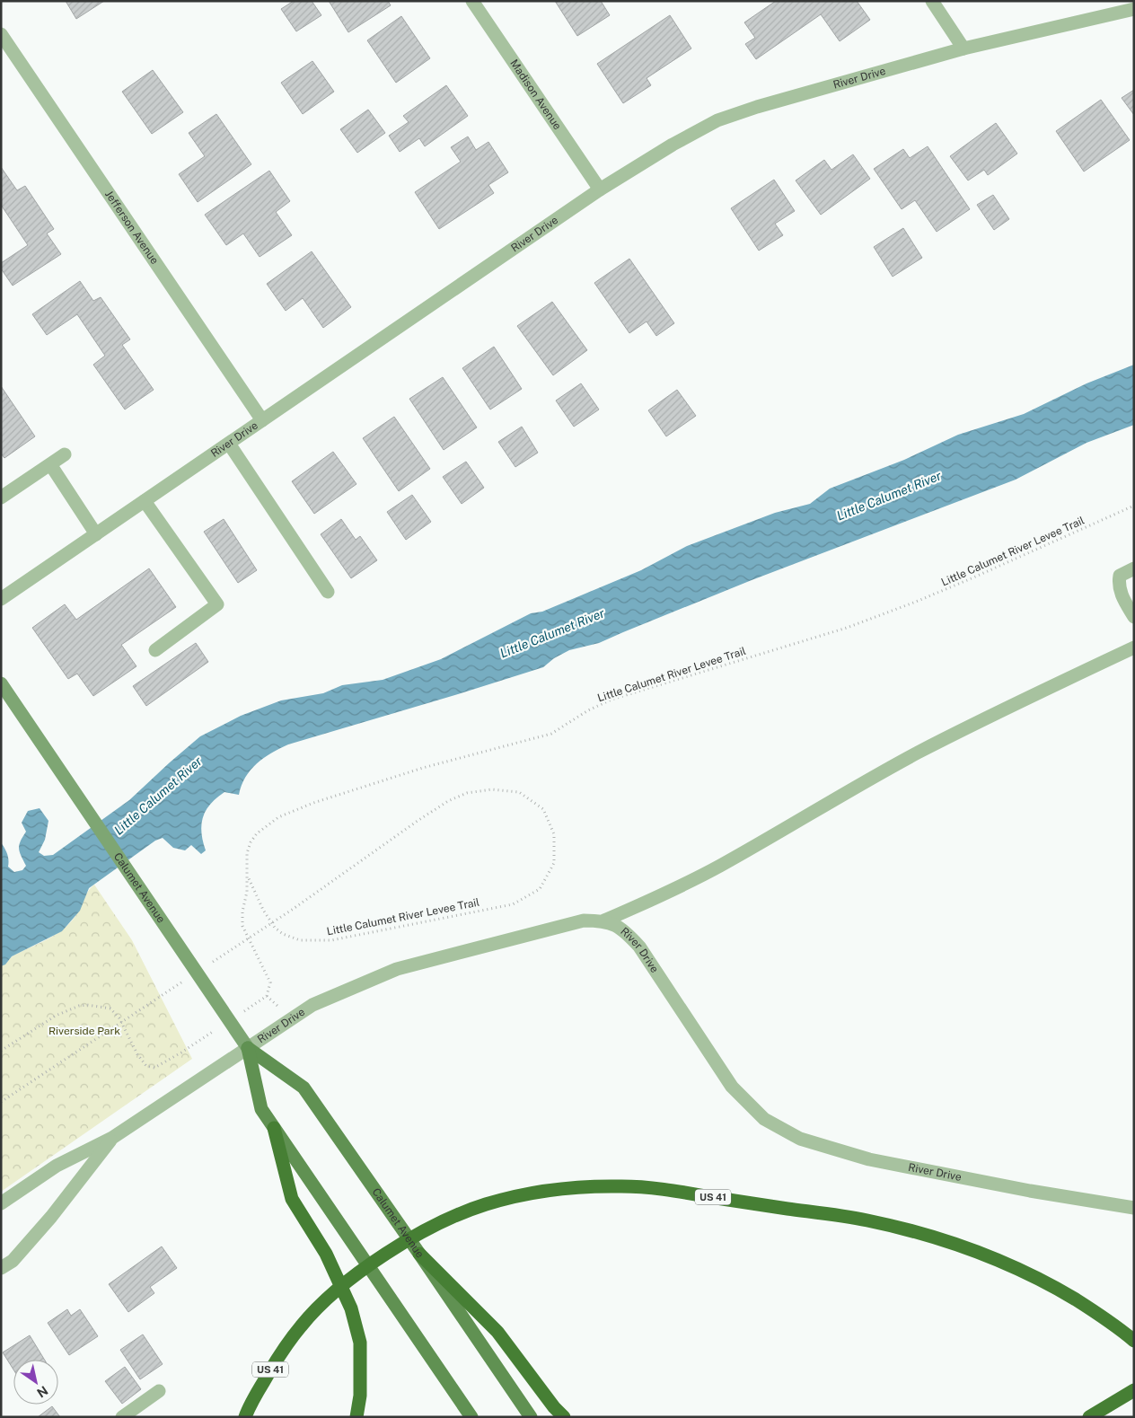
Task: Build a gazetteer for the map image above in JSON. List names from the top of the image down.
{
  "streets": {
    "highway": ["US 41"],
    "main road": ["Calumet Avenue"],
    "street": ["River Drive", "Madison Avenue", "Jefferson Avenue"],
    "path": ["Little Calumet River Levee Trail"]
  },
  "crossings": [
    ["River Drive", "Madison Avenue"],
    ["River Drive", "Jefferson Avenue"],
    ["River Drive", "Calumet Avenue"]
  ],
  "water": ["Little Calumet River"],
  "parks": ["Riverside Park"],
  "north": "bottom right"
}
